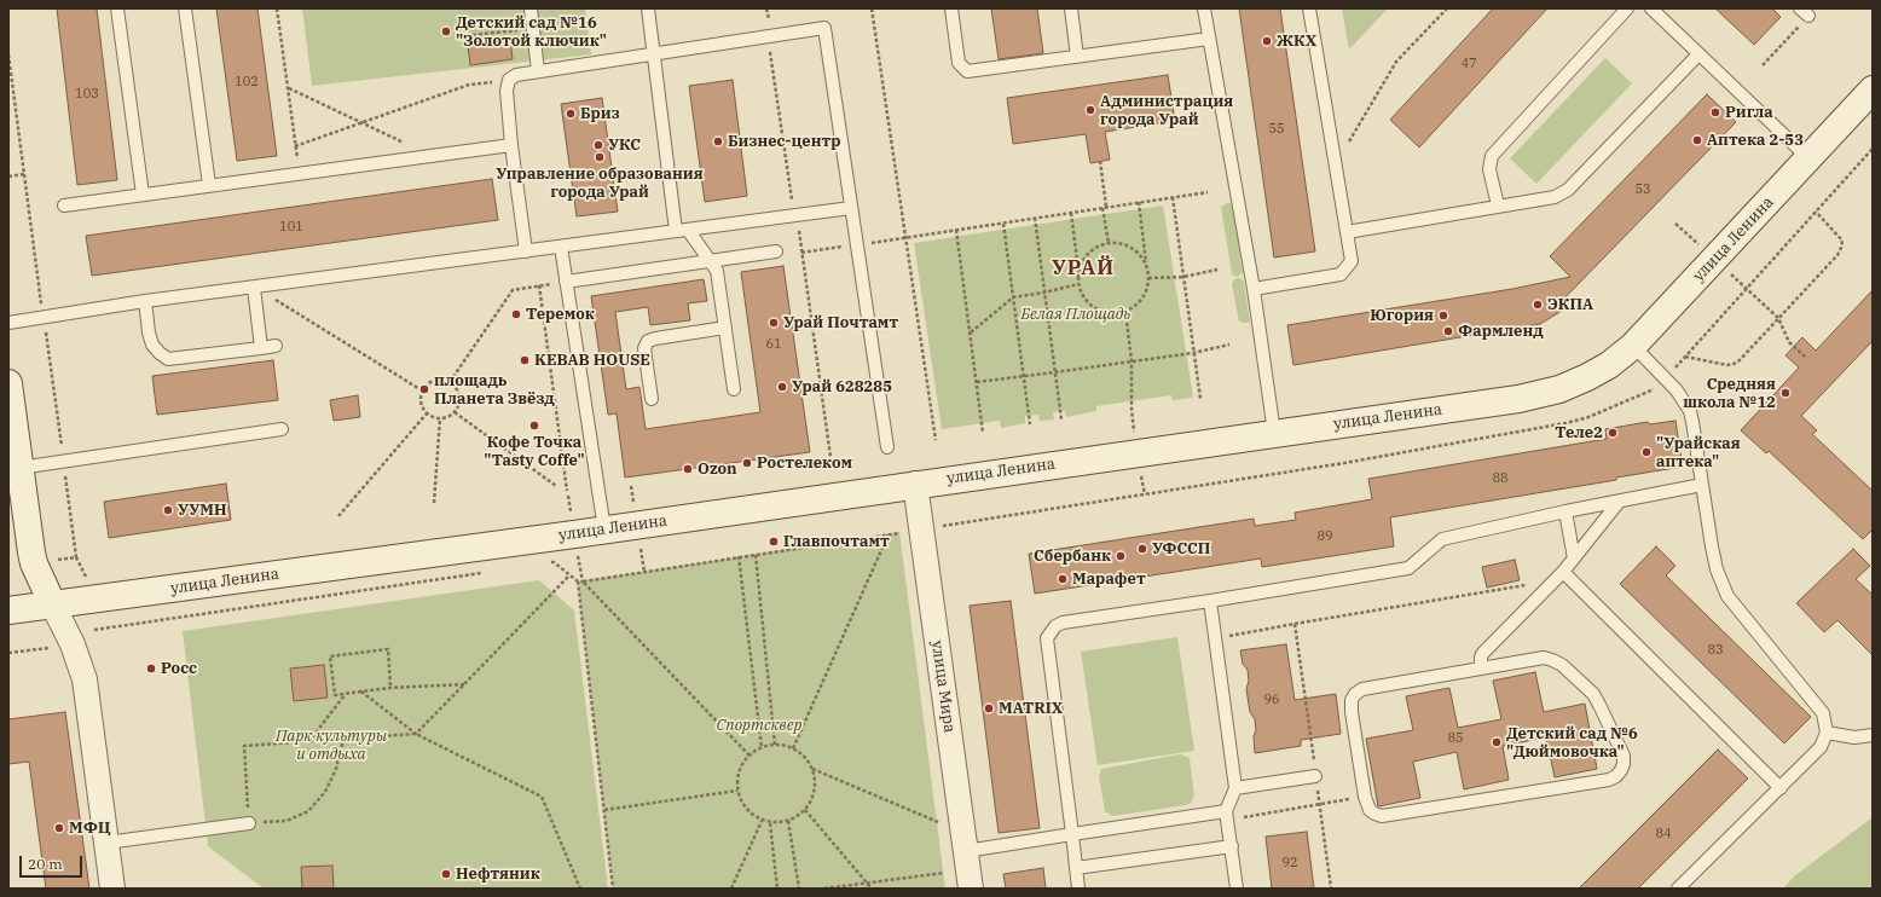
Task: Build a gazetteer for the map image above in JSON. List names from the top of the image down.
{
  "streets": {
    "main road": ["улица Ленина"],
    "street": ["улица Мира"]
  },
  "crossings": [
    ["улица Ленина", "улица Мира"]
  ],
  "districts": ["УРАЙ"],
  "parks": ["Белая Площадь", "Спортсквер", "Парк культуры и отдыха"],
  "places": [
    "Детский сад №16 \"Золотой ключик\"",
    "ЖКХ",
    "Администрация города Урай",
    "Ригла",
    "Бриз",
    "Аптека 2-53",
    "Бизнес-центр",
    "УКС",
    "Управление образования города Урай",
    "ЭКПА",
    "Теремок",
    "Югория",
    "Урай Почтамт",
    "Фармленд",
    "KEBAB HOUSE",
    "Урай 628285",
    "площадь Планета Звёзд",
    "Средняя школа №12",
    "Кофе Точка \"Tasty Coffe\"",
    "Теле2",
    "\"Урайская аптека\"",
    "Ростелеком",
    "Ozon",
    "УУМН",
    "Главпочтамт",
    "УФССП",
    "Сбербанк",
    "Марафет",
    "Росс",
    "MATRIX",
    "Детский сад №6 \"Дюймовочка\"",
    "МФЦ",
    "Нефтяник"
  ],
  "house_numbers": [
    "47",
    "102",
    "103",
    "55",
    "53",
    "101",
    "61",
    "88",
    "89",
    "83",
    "96",
    "85",
    "84",
    "92"
  ],
  "scale_bar": "20 m"
}
